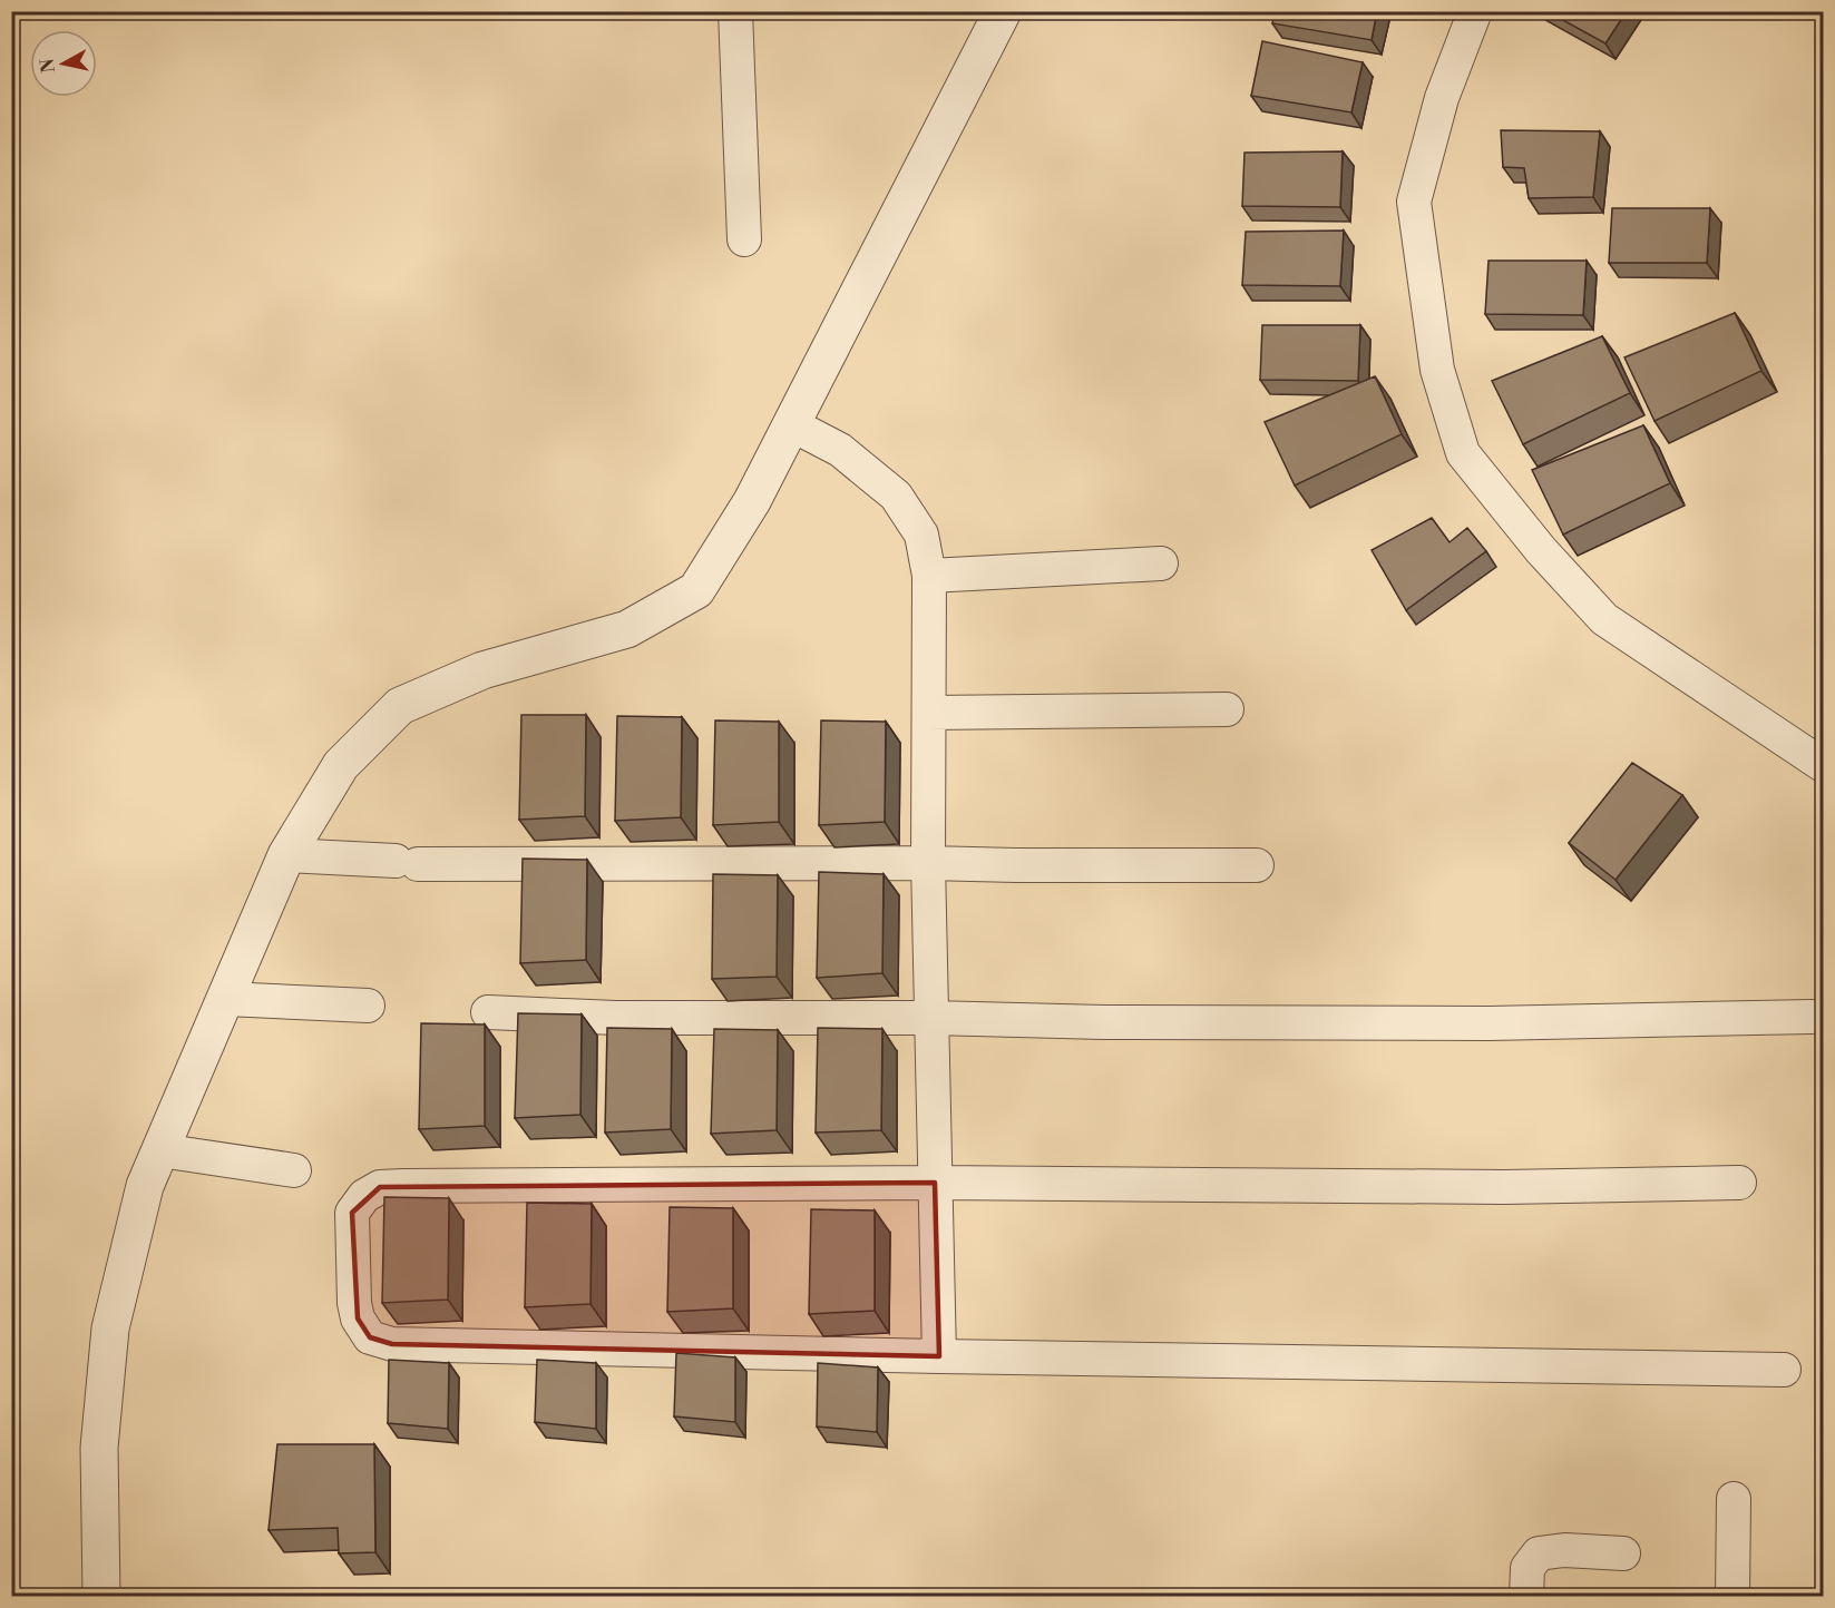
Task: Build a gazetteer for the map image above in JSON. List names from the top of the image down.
{
  "north": "left"
}
